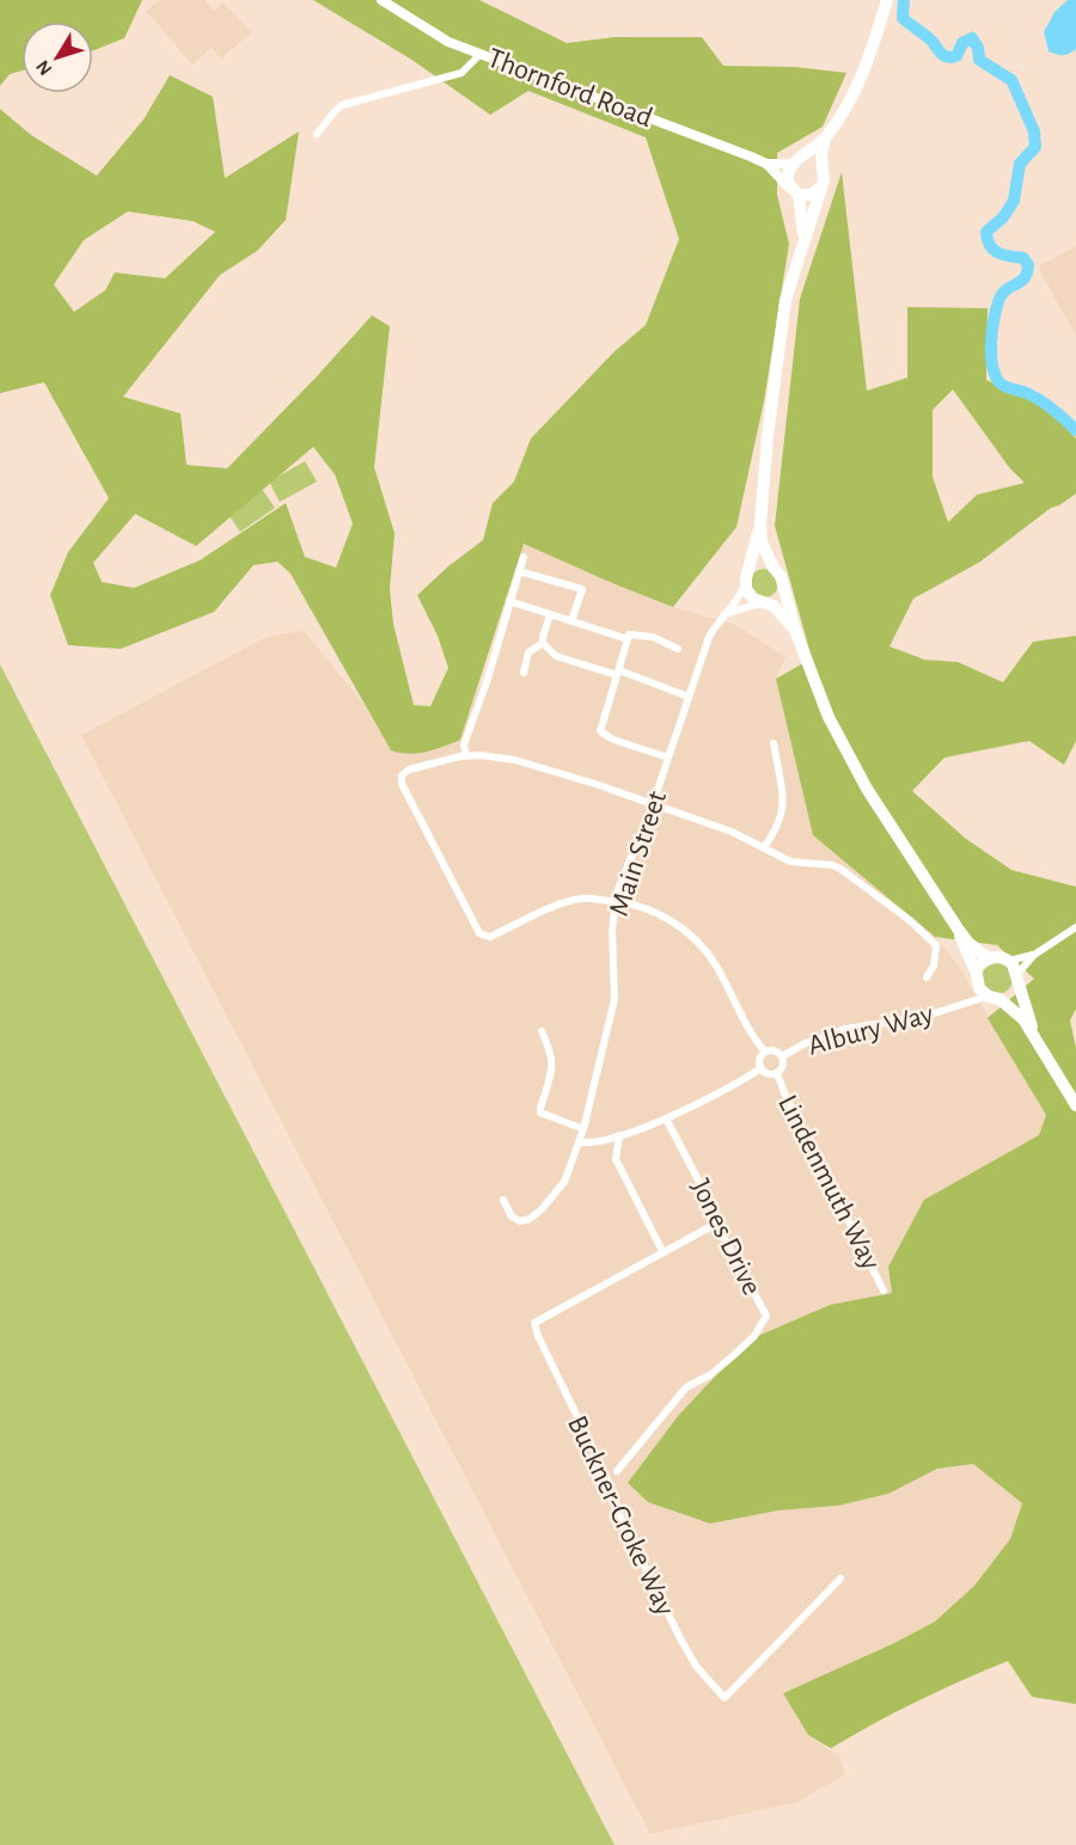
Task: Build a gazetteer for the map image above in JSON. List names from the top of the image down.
{
  "streets": {
    "street": [
      "Thornford Road",
      "Main Street",
      "Albury Way",
      "Lindenmuth Way",
      "Jones Drive",
      "Buckner-Croke Way"
    ]
  },
  "crossings": [
    ["Albury Way", "Lindenmuth Way"]
  ],
  "north": "bottom left"
}
